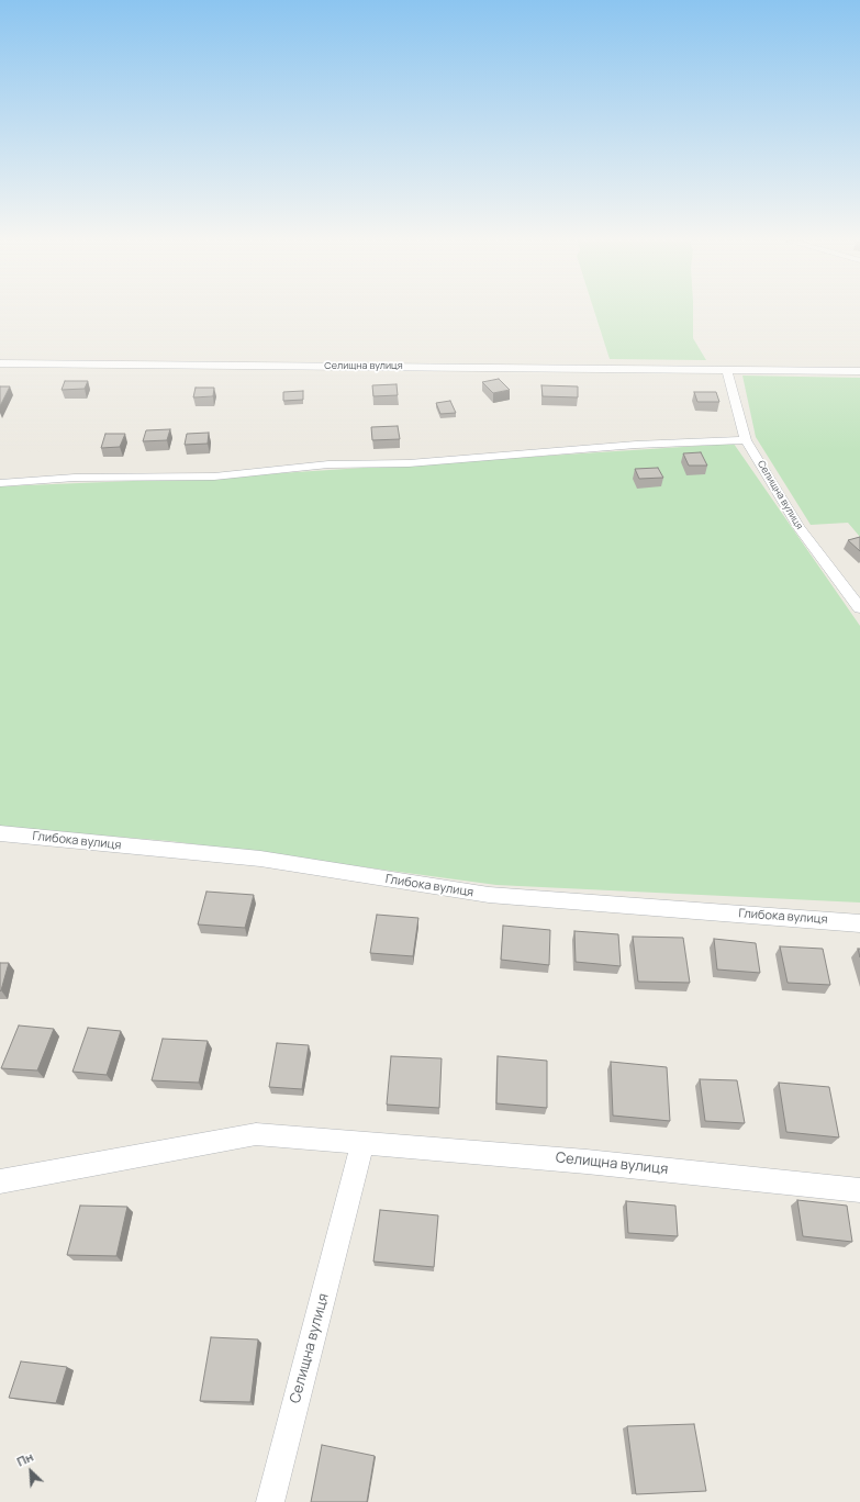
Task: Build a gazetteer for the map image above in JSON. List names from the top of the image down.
{
  "streets": {
    "street": ["Селищна вулиця", "Глибока вулиця"]
  },
  "north": "top left"
}
